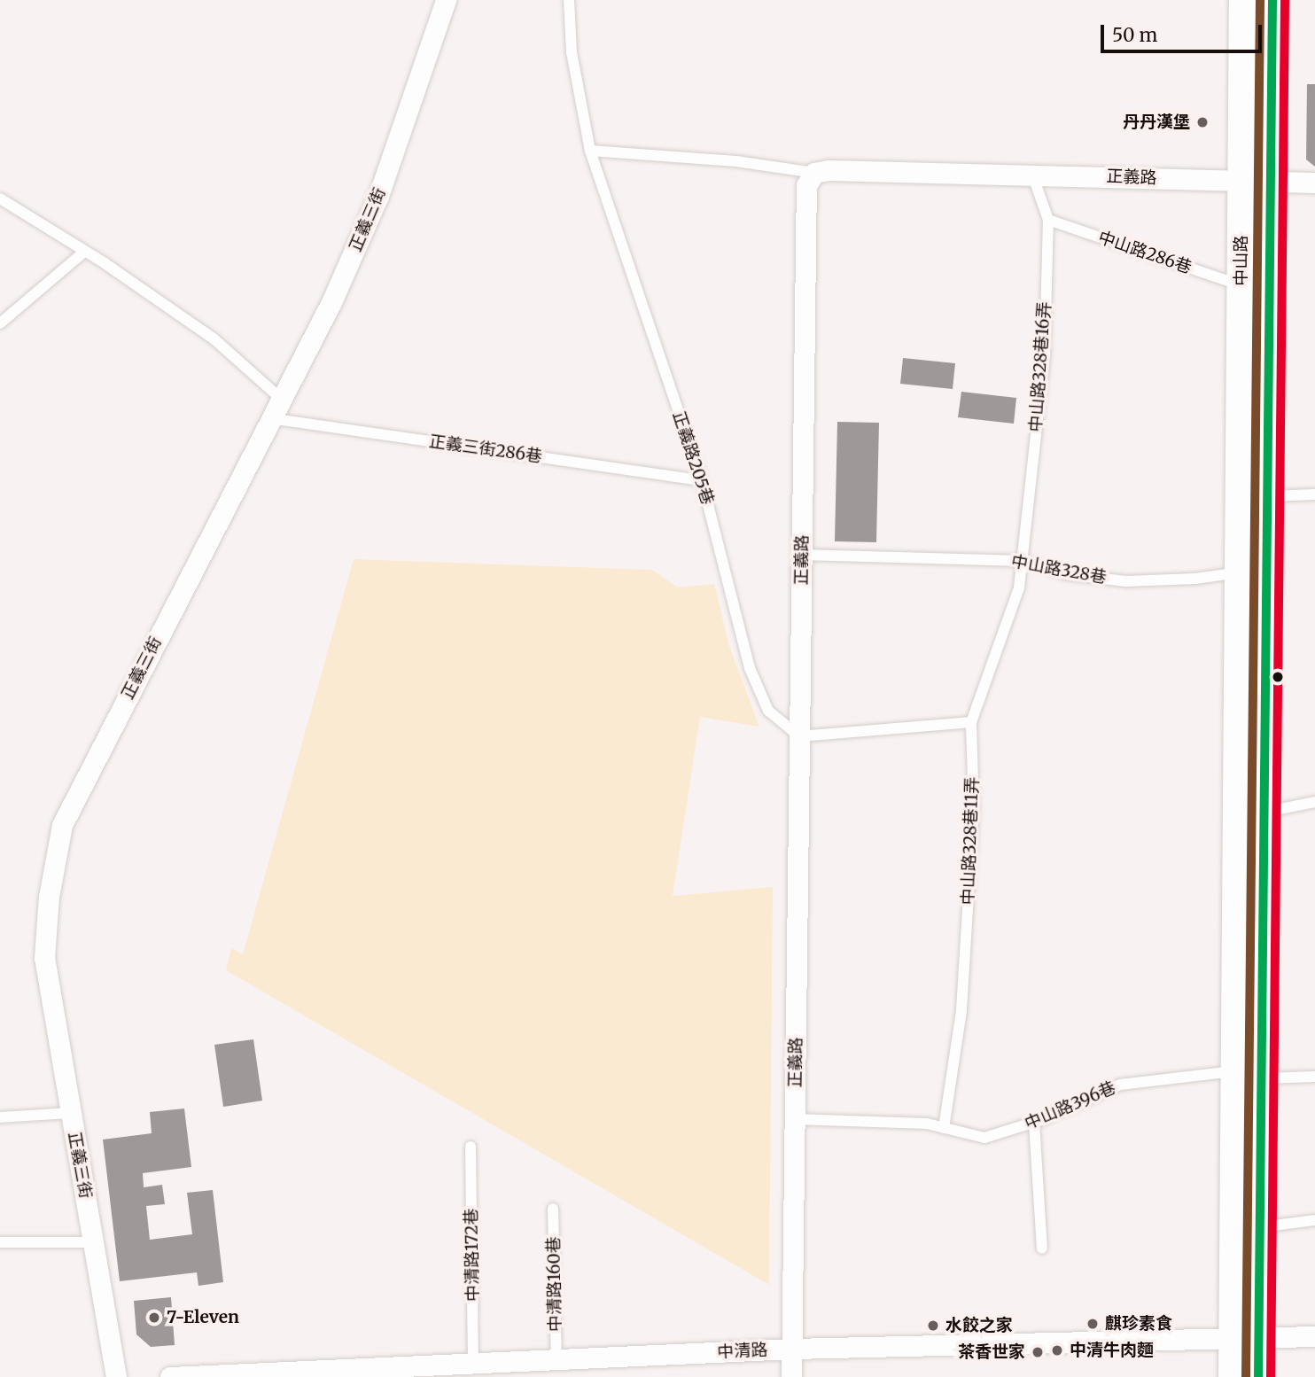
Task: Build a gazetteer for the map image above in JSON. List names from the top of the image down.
{
  "streets": {
    "main road": ["中山路"],
    "street": ["正義路", "正義三街", "中清路"],
    "lane": [
      "中山路286巷",
      "中山路328巷16弄",
      "正義三街286巷",
      "正義路205巷",
      "中山路328巷",
      "中山路328巷11弄",
      "中山路396巷",
      "中清路172巷",
      "中清路160巷"
    ]
  },
  "crossings": [
    ["正義路", "中山路"],
    ["正義路", "中山路328巷16弄"],
    ["正義路", "正義路205巷"],
    ["正義路", "中山路328巷"],
    ["正義路", "中山路396巷"],
    ["正義路", "中清路"],
    ["正義三街", "正義三街286巷"],
    ["中山路286巷", "中山路"],
    ["中山路286巷", "中山路328巷16弄"],
    ["中山路", "中山路328巷"],
    ["中山路", "中山路396巷"],
    ["中山路", "中清路"],
    ["中山路328巷16弄", "中山路328巷"],
    ["中山路328巷16弄", "中山路328巷11弄"],
    ["正義三街286巷", "正義路205巷"],
    ["中山路328巷", "中山路328巷11弄"],
    ["中山路328巷11弄", "中山路396巷"],
    ["中清路172巷", "中清路"],
    ["中清路160巷", "中清路"]
  ],
  "places": [
    "丹丹漢堡",
    "7-Eleven",
    "麒珍素食",
    "水餃之家",
    "中清牛肉麵",
    "茶香世家"
  ],
  "scale_bar": "50 m"
}
